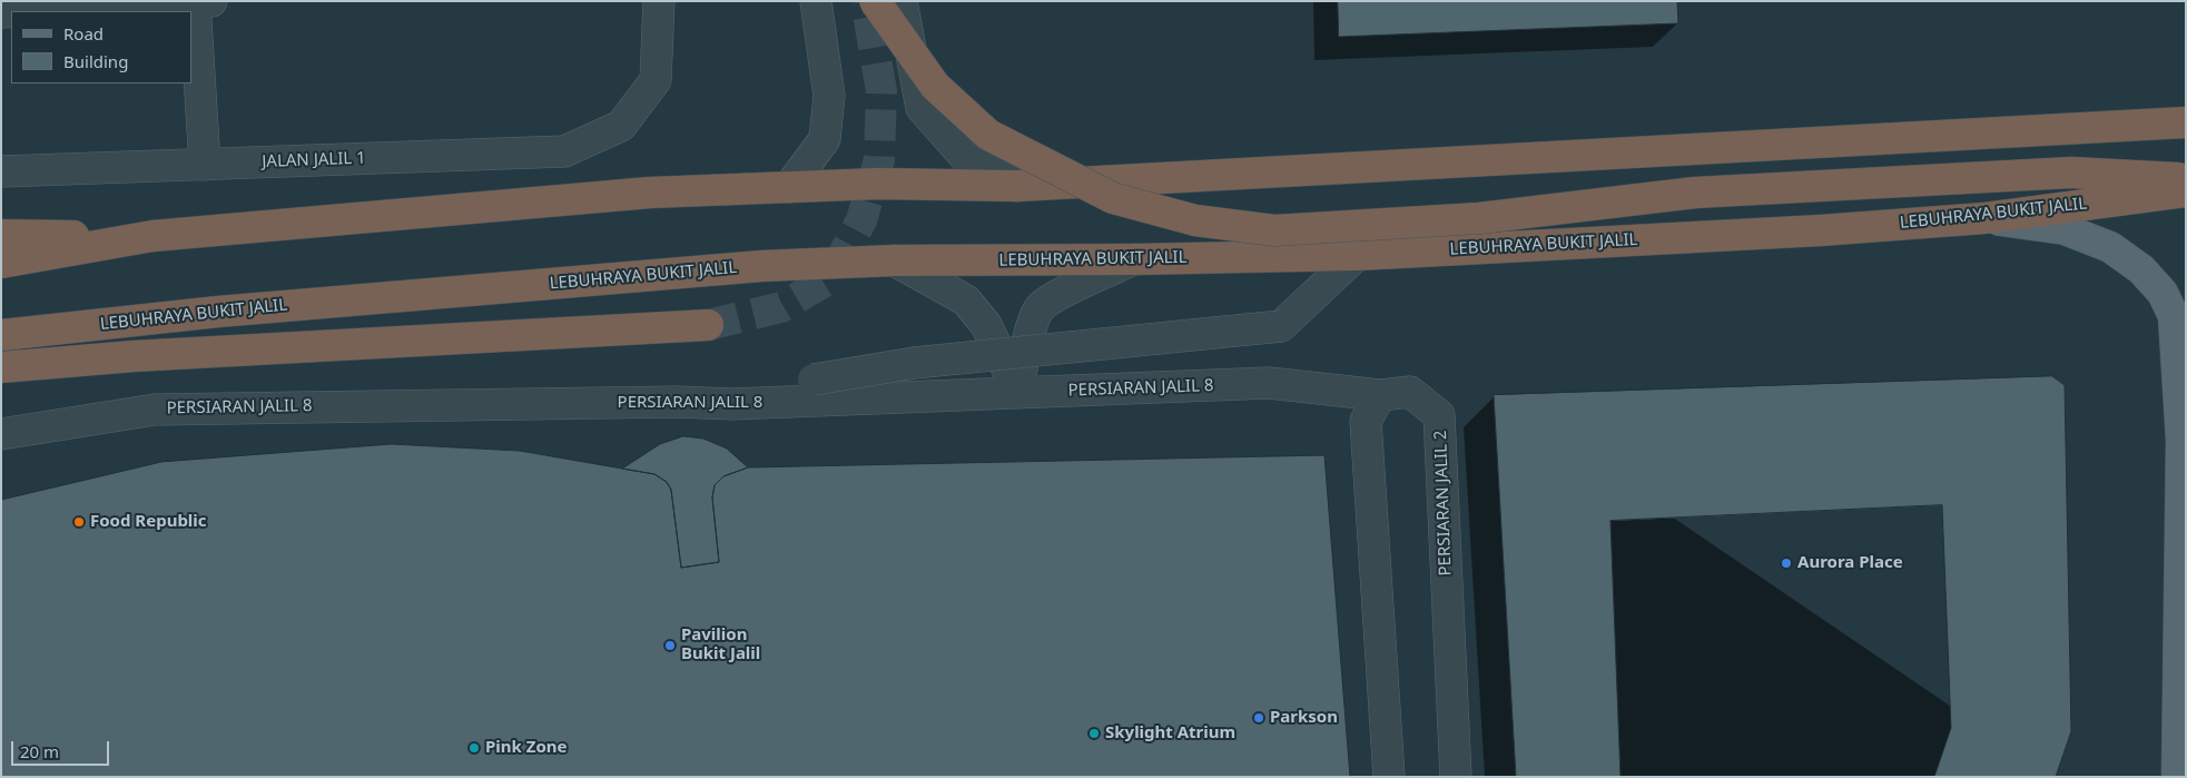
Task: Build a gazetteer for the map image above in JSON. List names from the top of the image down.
{
  "streets": {
    "highway": ["LEBUHRAYA BUKIT JALIL"],
    "street": ["JALAN JALIL 1", "PERSIARAN JALIL 8", "PERSIARAN JALIL 2"]
  },
  "crossings": [
    ["PERSIARAN JALIL 8", "PERSIARAN JALIL 2"]
  ],
  "places": [
    "Food Republic",
    "Aurora Place",
    "Pavilion Bukit Jalil",
    "Parkson",
    "Skylight Atrium",
    "Pink Zone"
  ],
  "legend": ["Road", "Building"],
  "scale_bar": "20 m"
}
